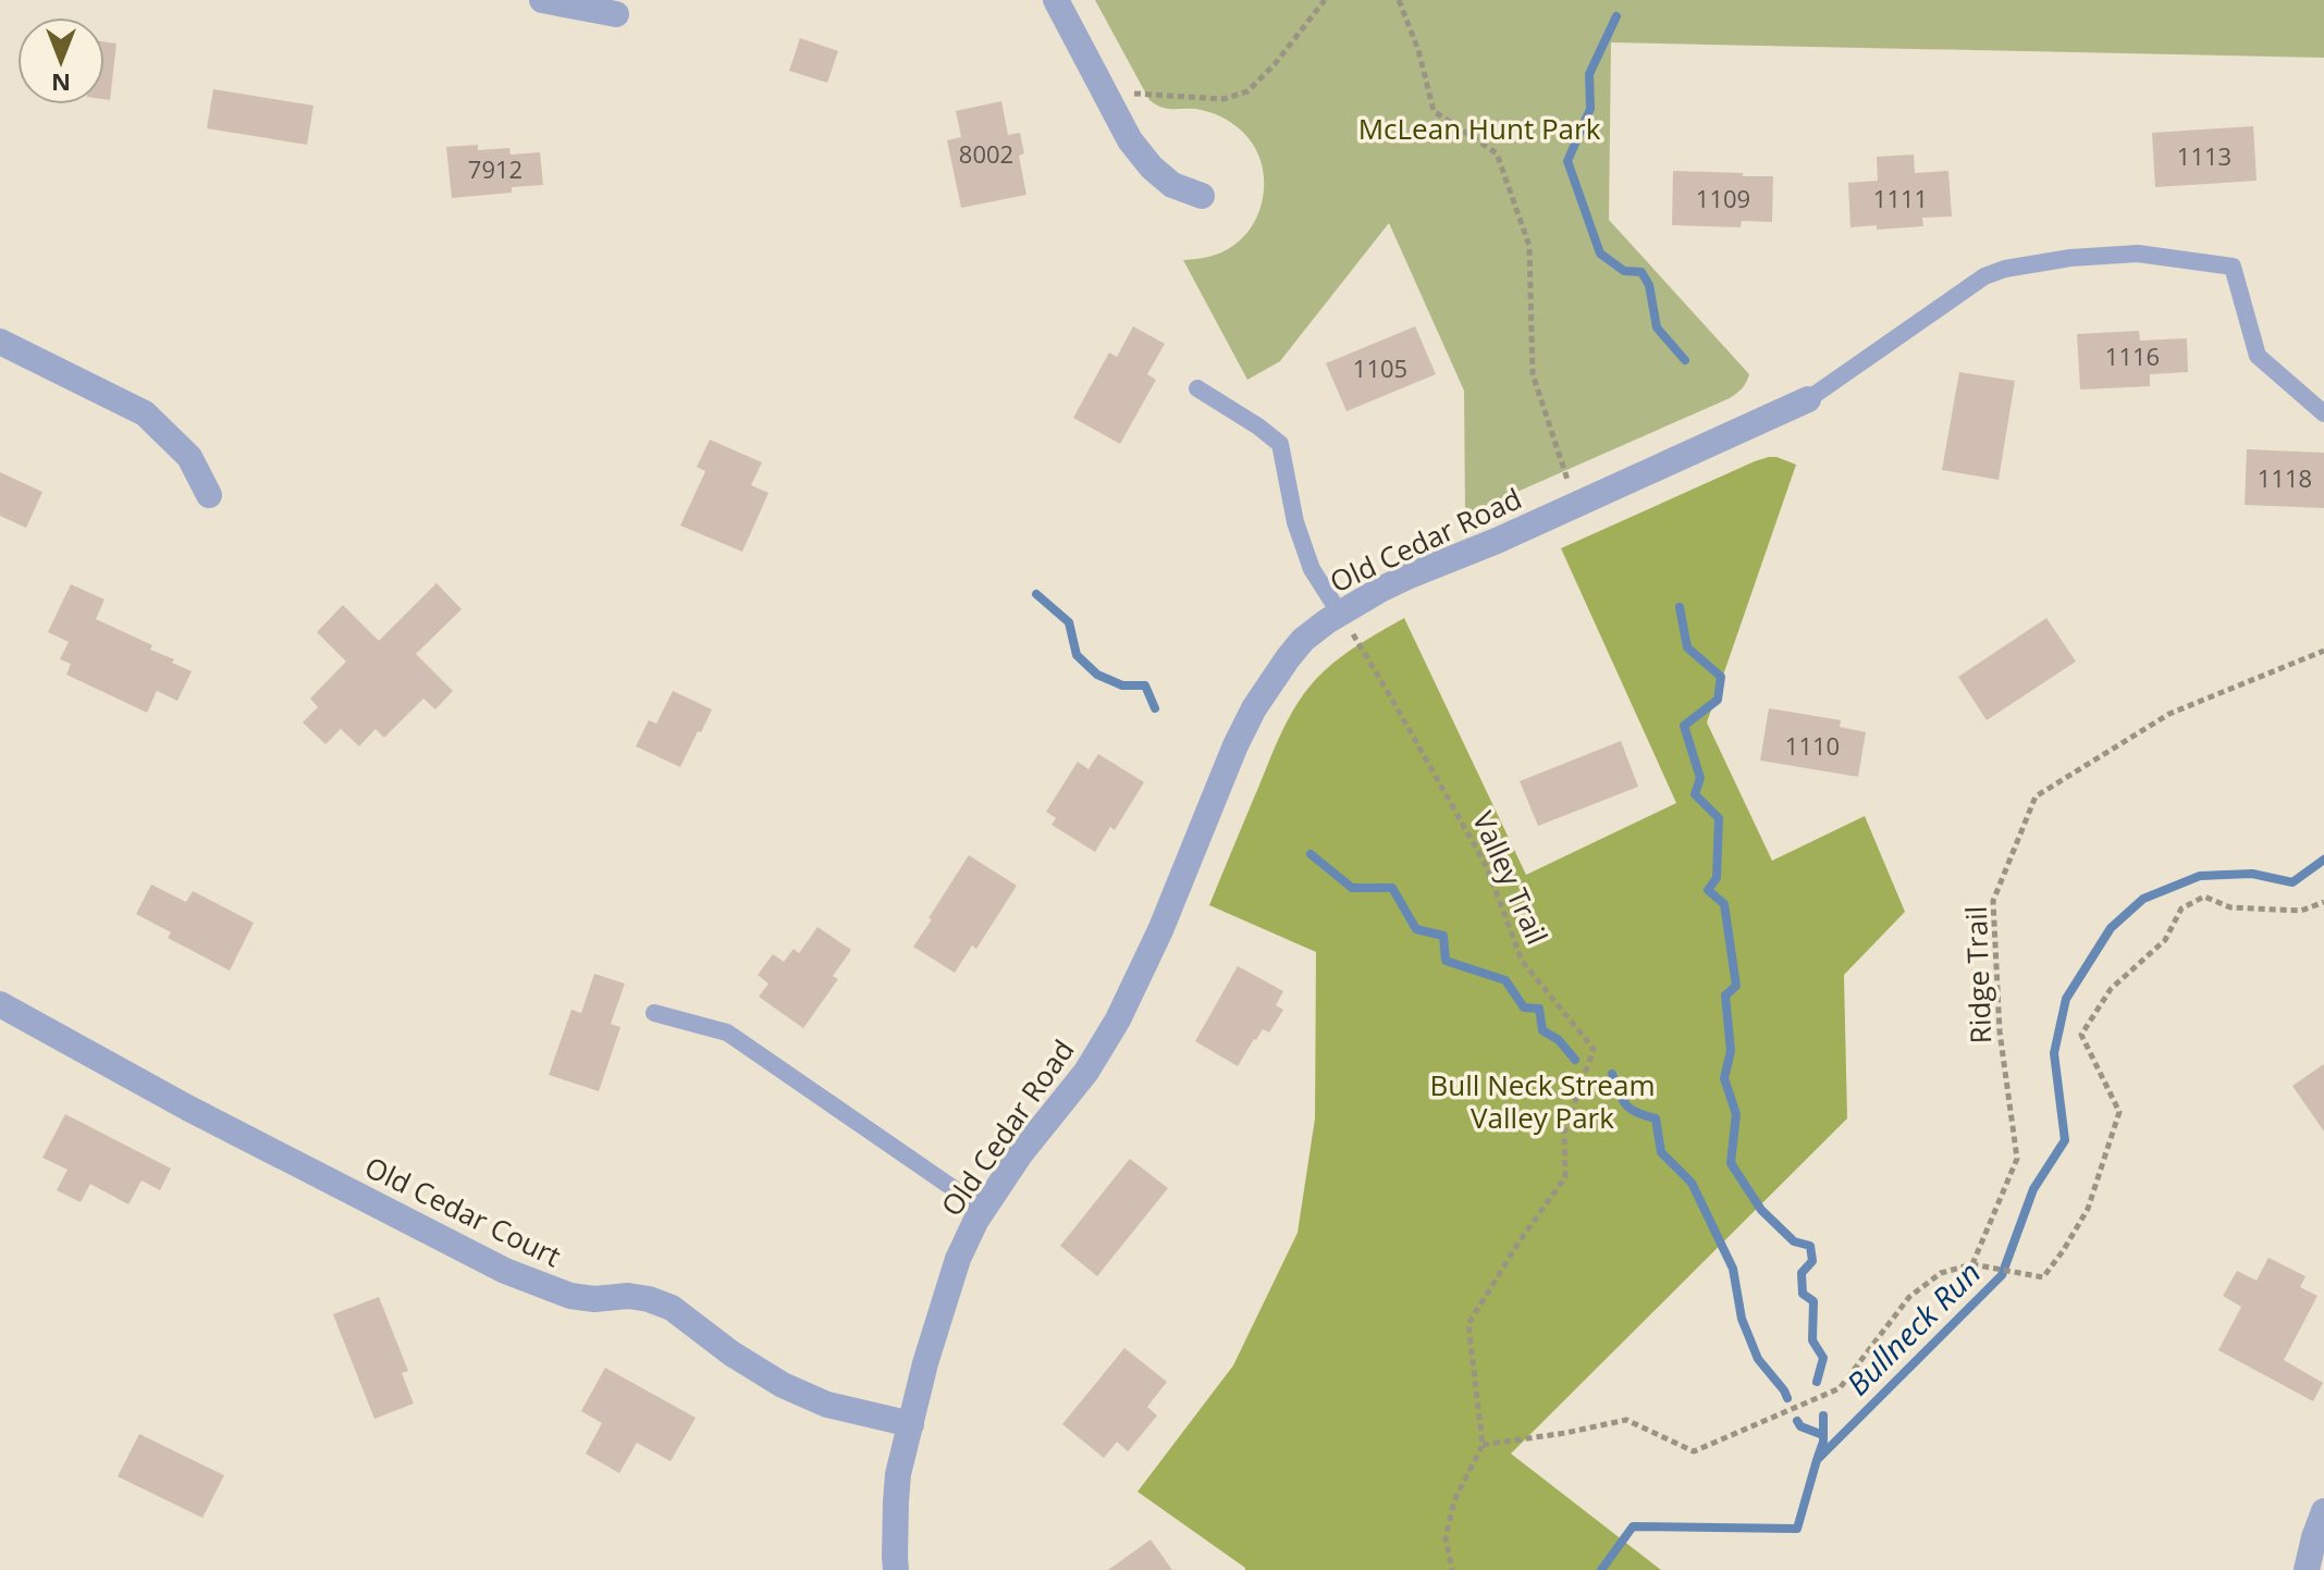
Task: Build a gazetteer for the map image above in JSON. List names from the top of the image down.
{
  "streets": {
    "street": ["Old Cedar Road", "Old Cedar Court"],
    "path": ["Valley Trail", "Ridge Trail"]
  },
  "crossings": [
    ["Old Cedar Road", "Valley Trail"],
    ["Old Cedar Road", "Old Cedar Court"]
  ],
  "water": ["Bullneck Run"],
  "parks": ["McLean Hunt Park", "Bull Neck Stream Valley Park"],
  "house_numbers": [
    "8002",
    "1113",
    "7912",
    "1109",
    "1111",
    "1116",
    "1105",
    "1118",
    "1110"
  ],
  "north": "bottom"
}
